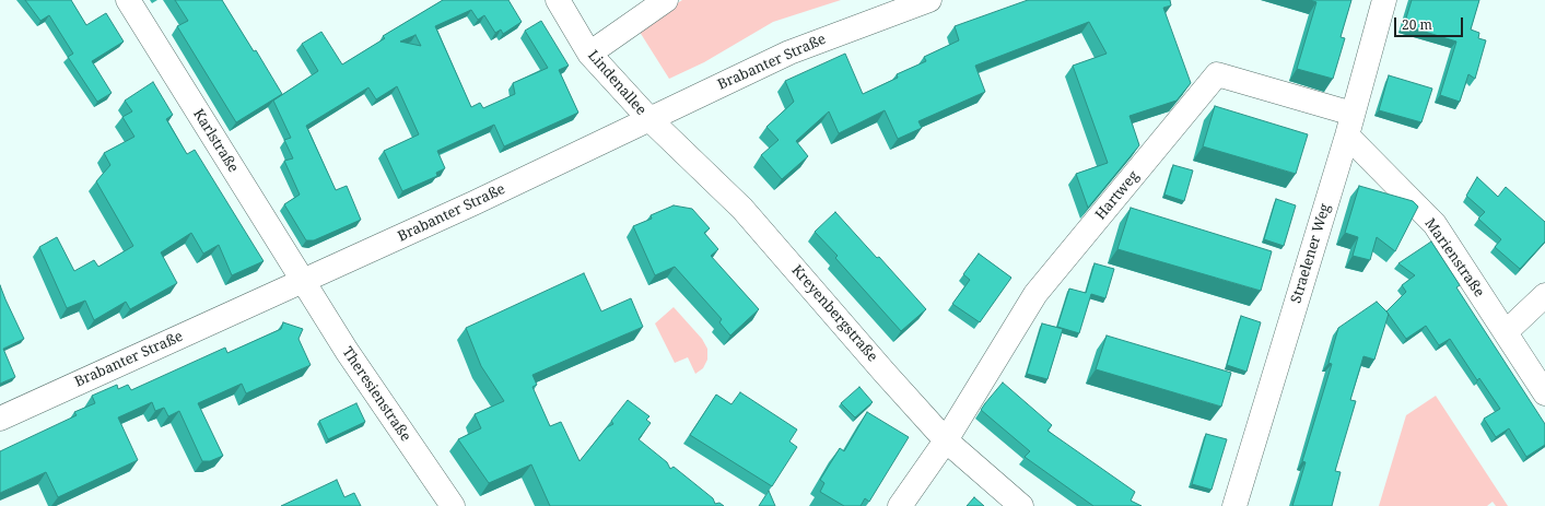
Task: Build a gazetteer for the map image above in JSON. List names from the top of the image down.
{
  "streets": {
    "street": [
      "Brabanter Straße",
      "Lindenallee",
      "Karlstraße",
      "Hartweg",
      "Straelener Weg",
      "Marienstraße",
      "Kreyenbergstraße",
      "Theresienstraße"
    ]
  },
  "crossings": [
    ["Brabanter Straße", "Lindenallee"],
    ["Brabanter Straße", "Karlstraße"],
    ["Brabanter Straße", "Kreyenbergstraße"],
    ["Brabanter Straße", "Theresienstraße"],
    ["Lindenallee", "Kreyenbergstraße"],
    ["Karlstraße", "Theresienstraße"],
    ["Hartweg", "Straelener Weg"],
    ["Hartweg", "Marienstraße"],
    ["Hartweg", "Kreyenbergstraße"],
    ["Straelener Weg", "Marienstraße"]
  ],
  "scale_bar": "20 m"
}
